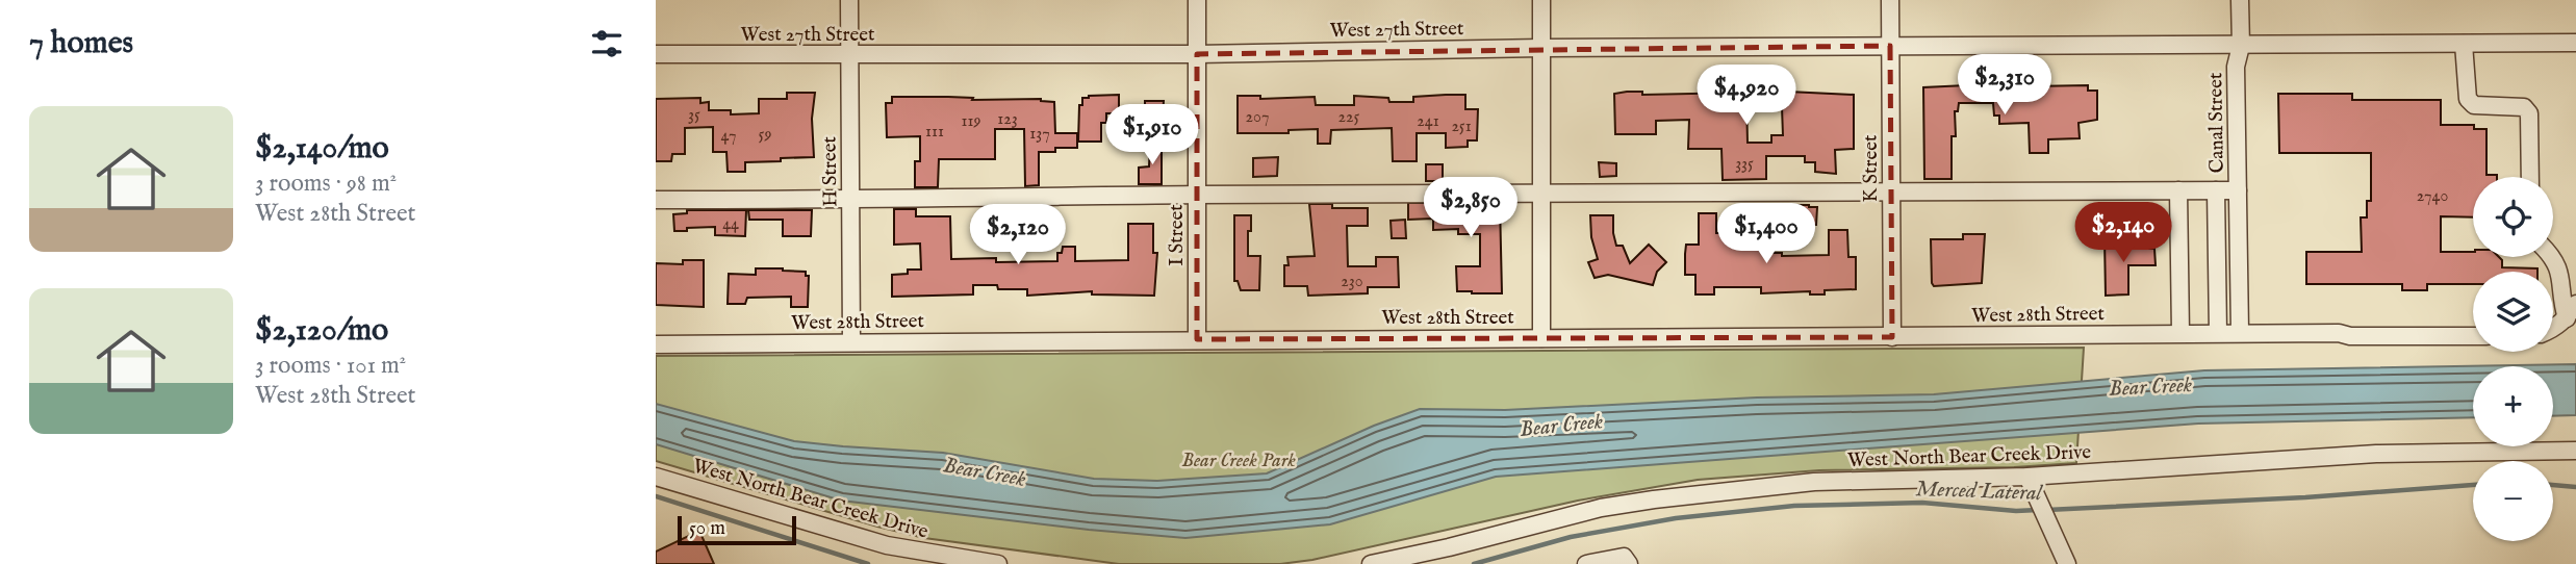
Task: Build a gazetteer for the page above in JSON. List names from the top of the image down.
{
  "streets": {
    "street": [
      "West 27th Street",
      "Canal Street",
      "K Street",
      "H Street",
      "I Street",
      "West 28th Street",
      "West North Bear Creek Drive"
    ]
  },
  "crossings": [
    ["West 27th Street", "Canal Street"],
    ["West 27th Street", "K Street"],
    ["West 27th Street", "H Street"],
    ["West 27th Street", "I Street"],
    ["Canal Street", "West 28th Street"],
    ["K Street", "West 28th Street"],
    ["H Street", "West 28th Street"],
    ["I Street", "West 28th Street"]
  ],
  "water": ["Bear Creek", "Merced Lateral"],
  "parks": ["Bear Creek Park"],
  "house_numbers": [
    "35",
    "207",
    "225",
    "123",
    "119",
    "241",
    "251",
    "111",
    "137",
    "59",
    "47",
    "335",
    "2740",
    "44",
    "230"
  ],
  "scale_bar": "50 m",
  "page": {
    "heading": "7 homes",
    "price": [
      "$2,310",
      "$4,920",
      "$1,910",
      "$2,850",
      "$2,140",
      "$1,400",
      "$2,120"
    ],
    "list": [
      {
        "name": "$2,140/mo",
        "note": "3 rooms · 98 m² · West 28th Street"
      },
      {
        "name": "$2,120/mo",
        "note": "3 rooms · 101 m² · West 28th Street"
      }
    ],
    "map_buttons": ["+", "−"],
    "scale": "50 m"
  }
}
